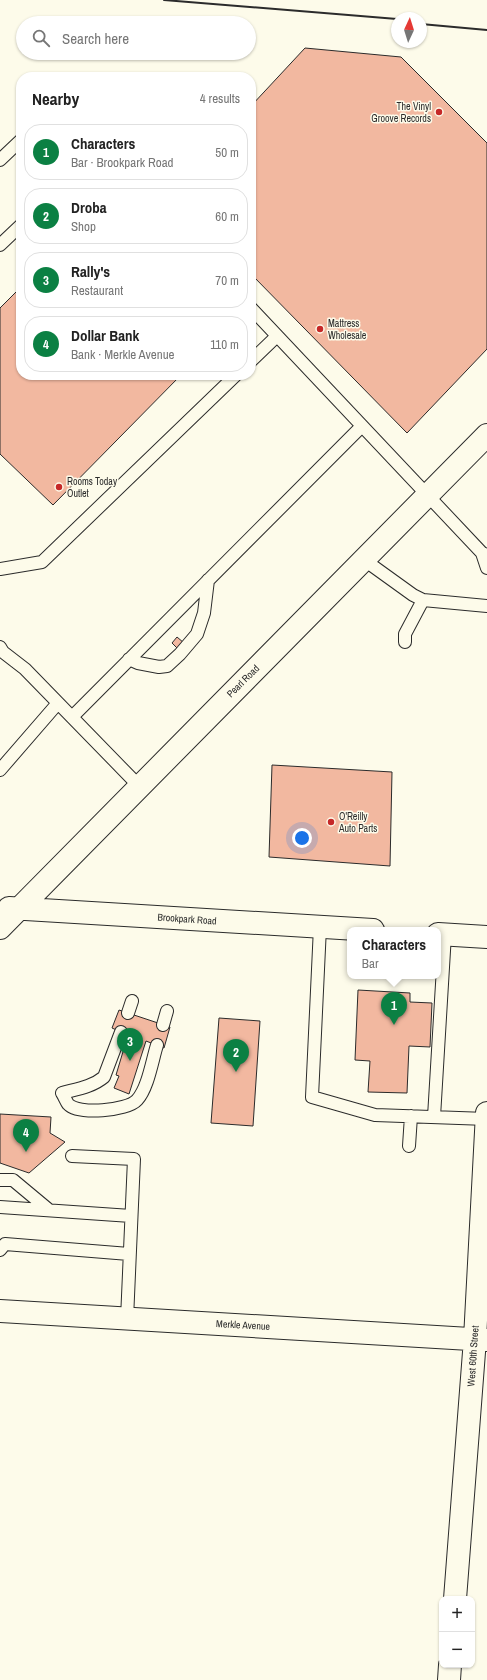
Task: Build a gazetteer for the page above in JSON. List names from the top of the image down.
{
  "streets": {
    "main road": [
      "Pearl Road",
      "Brookpark Road",
      "Merkle Avenue",
      "West 60th Street"
    ]
  },
  "crossings": [
    ["Pearl Road", "Brookpark Road"],
    ["Merkle Avenue", "West 60th Street"]
  ],
  "places": [
    "The Vinyl Groove Records",
    "Mattress Wholesale",
    "Rooms Today Outlet",
    "O'Reilly Auto Parts"
  ],
  "north": "top",
  "page": {
    "search": "Search here",
    "heading": ["Nearby", "4 results"],
    "list": [
      {
        "mark": "1",
        "name": "Characters",
        "note": "Bar · Brookpark Road",
        "value": "50 m"
      },
      {
        "mark": "2",
        "name": "Droba",
        "note": "Shop",
        "value": "60 m"
      },
      {
        "mark": "3",
        "name": "Rally's",
        "note": "Restaurant",
        "value": "70 m"
      },
      {
        "mark": "4",
        "name": "Dollar Bank",
        "note": "Bank · Merkle Avenue",
        "value": "110 m"
      }
    ],
    "popup": ["Characters", "Bar"],
    "pins": [
      "1",
      "3",
      "2",
      "4"
    ],
    "map_buttons": ["+", "−"]
  }
}
